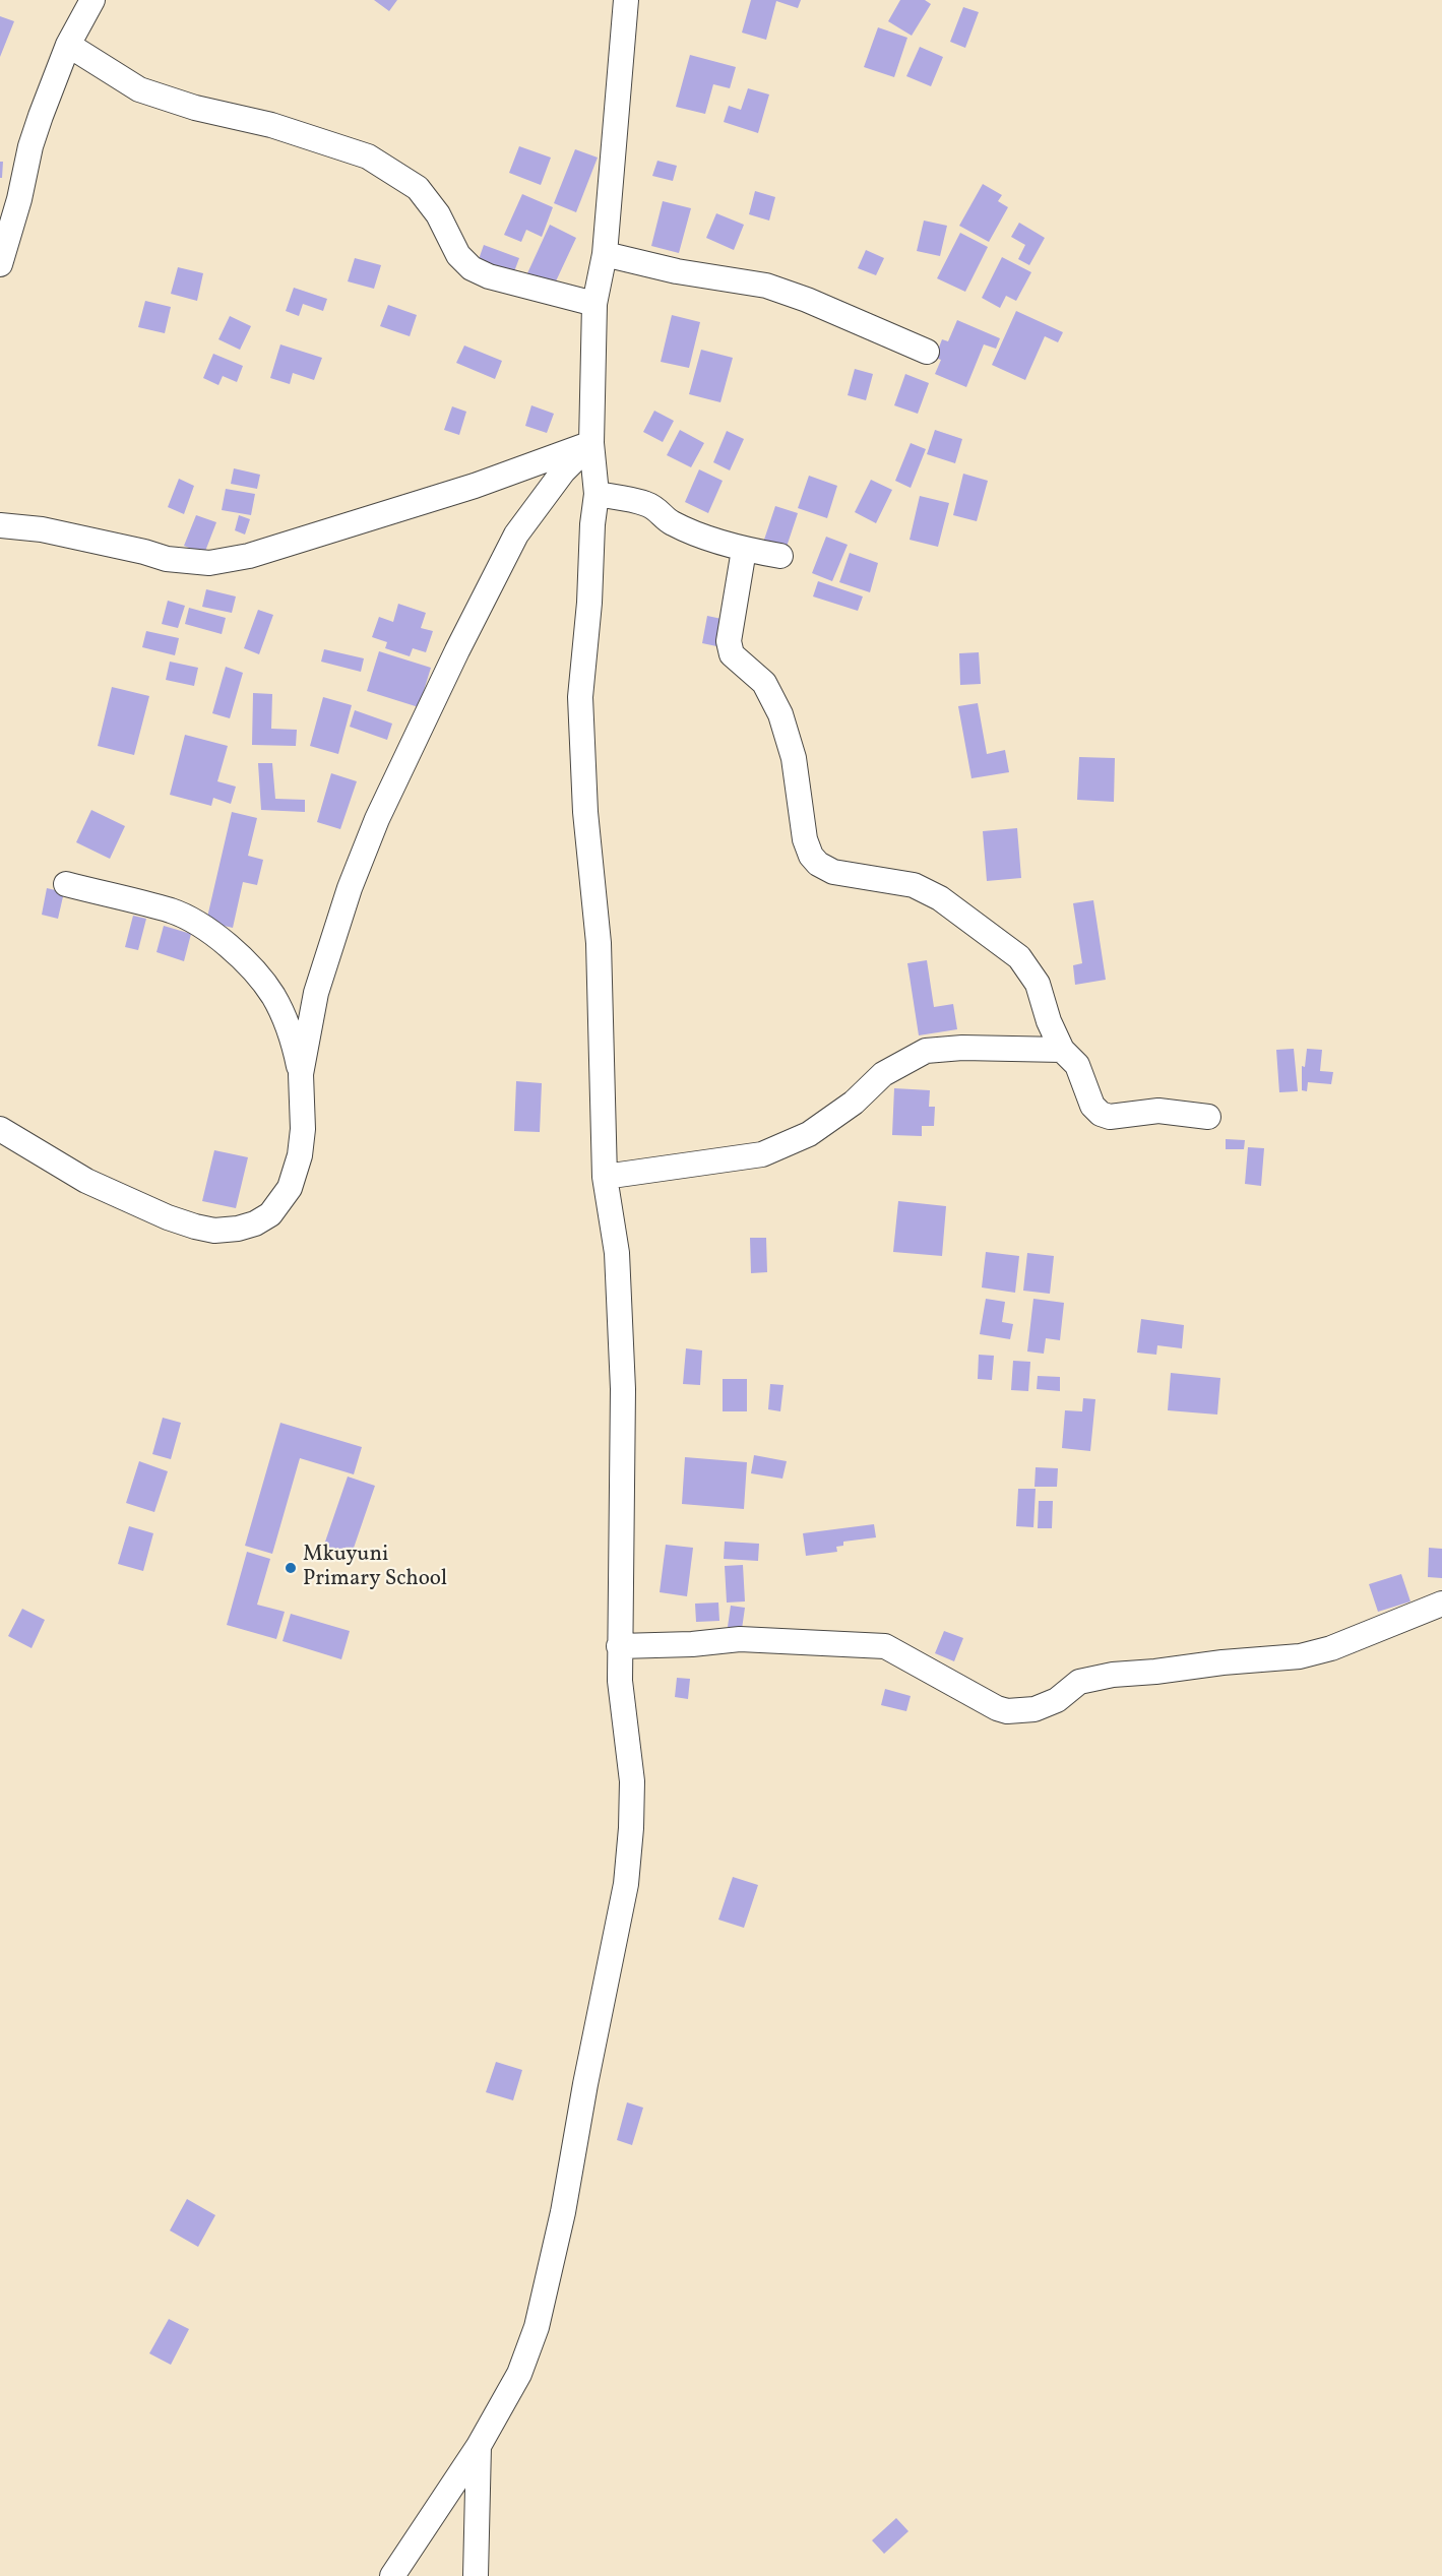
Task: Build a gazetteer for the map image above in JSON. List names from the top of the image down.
{
  "places": ["Mkuyuni Primary School"]
}
